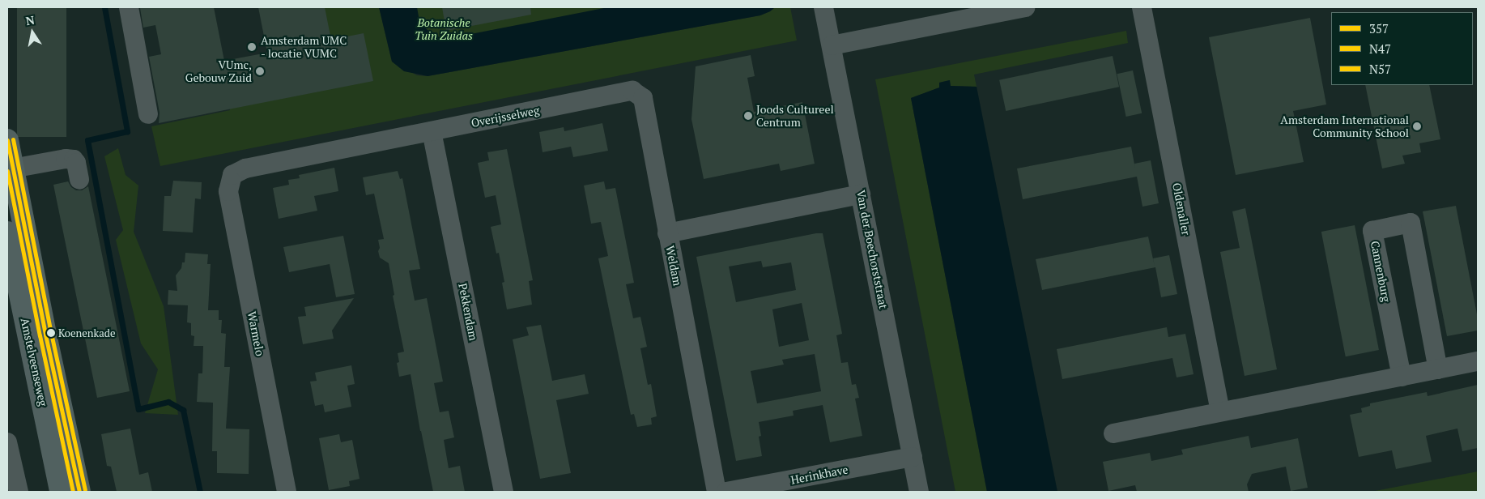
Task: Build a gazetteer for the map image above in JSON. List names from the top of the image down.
{
  "streets": {
    "main road": ["Amstelveenseweg"],
    "street": [
      "Overijsselweg",
      "Oldenaller",
      "Van der Boechorststraat",
      "Weldam",
      "Cannenburg",
      "Pekkendam",
      "Warmelo",
      "Herinkhave"
    ]
  },
  "crossings": [
    ["Overijsselweg", "Weldam"],
    ["Overijsselweg", "Pekkendam"],
    ["Overijsselweg", "Warmelo"],
    ["Van der Boechorststraat", "Weldam"],
    ["Van der Boechorststraat", "Herinkhave"]
  ],
  "parks": ["Botanische Tuin Zuidas"],
  "places": [
    "Amsterdam UMC - locatie VUMC",
    "VUmc, Gebouw Zuid",
    "Joods Cultureel Centrum",
    "Amsterdam International Community School",
    "Koenenkade"
  ],
  "lines": ["transit line N57", "transit line 357", "transit line N47"],
  "legend": ["357", "N47", "N57"],
  "north": "top"
}
